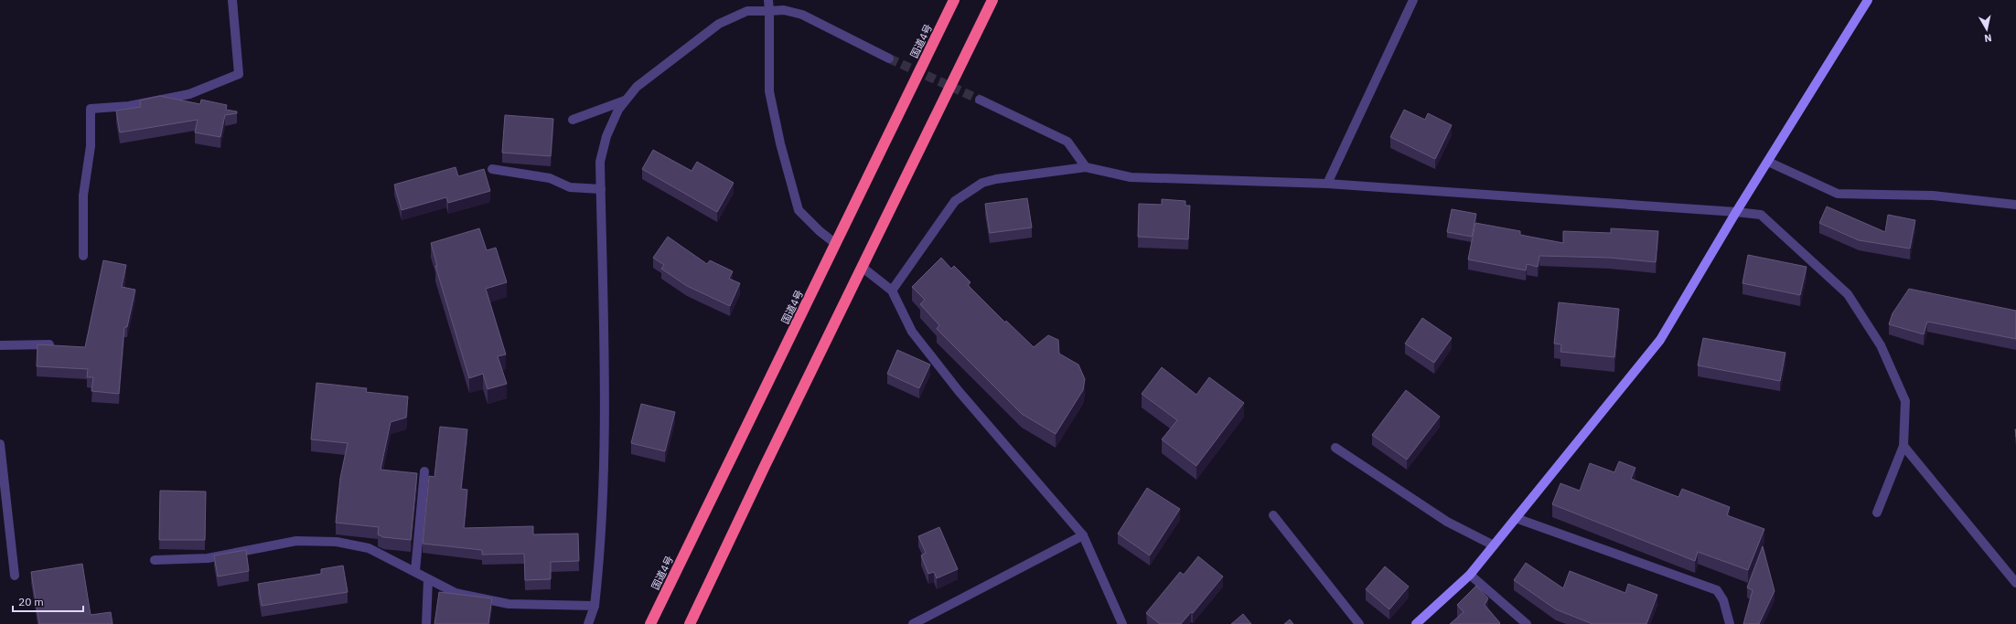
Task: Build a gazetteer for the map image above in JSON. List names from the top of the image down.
{
  "streets": {
    "highway": ["国道4号"]
  },
  "scale_bar": "20 m",
  "north": "bottom"
}
